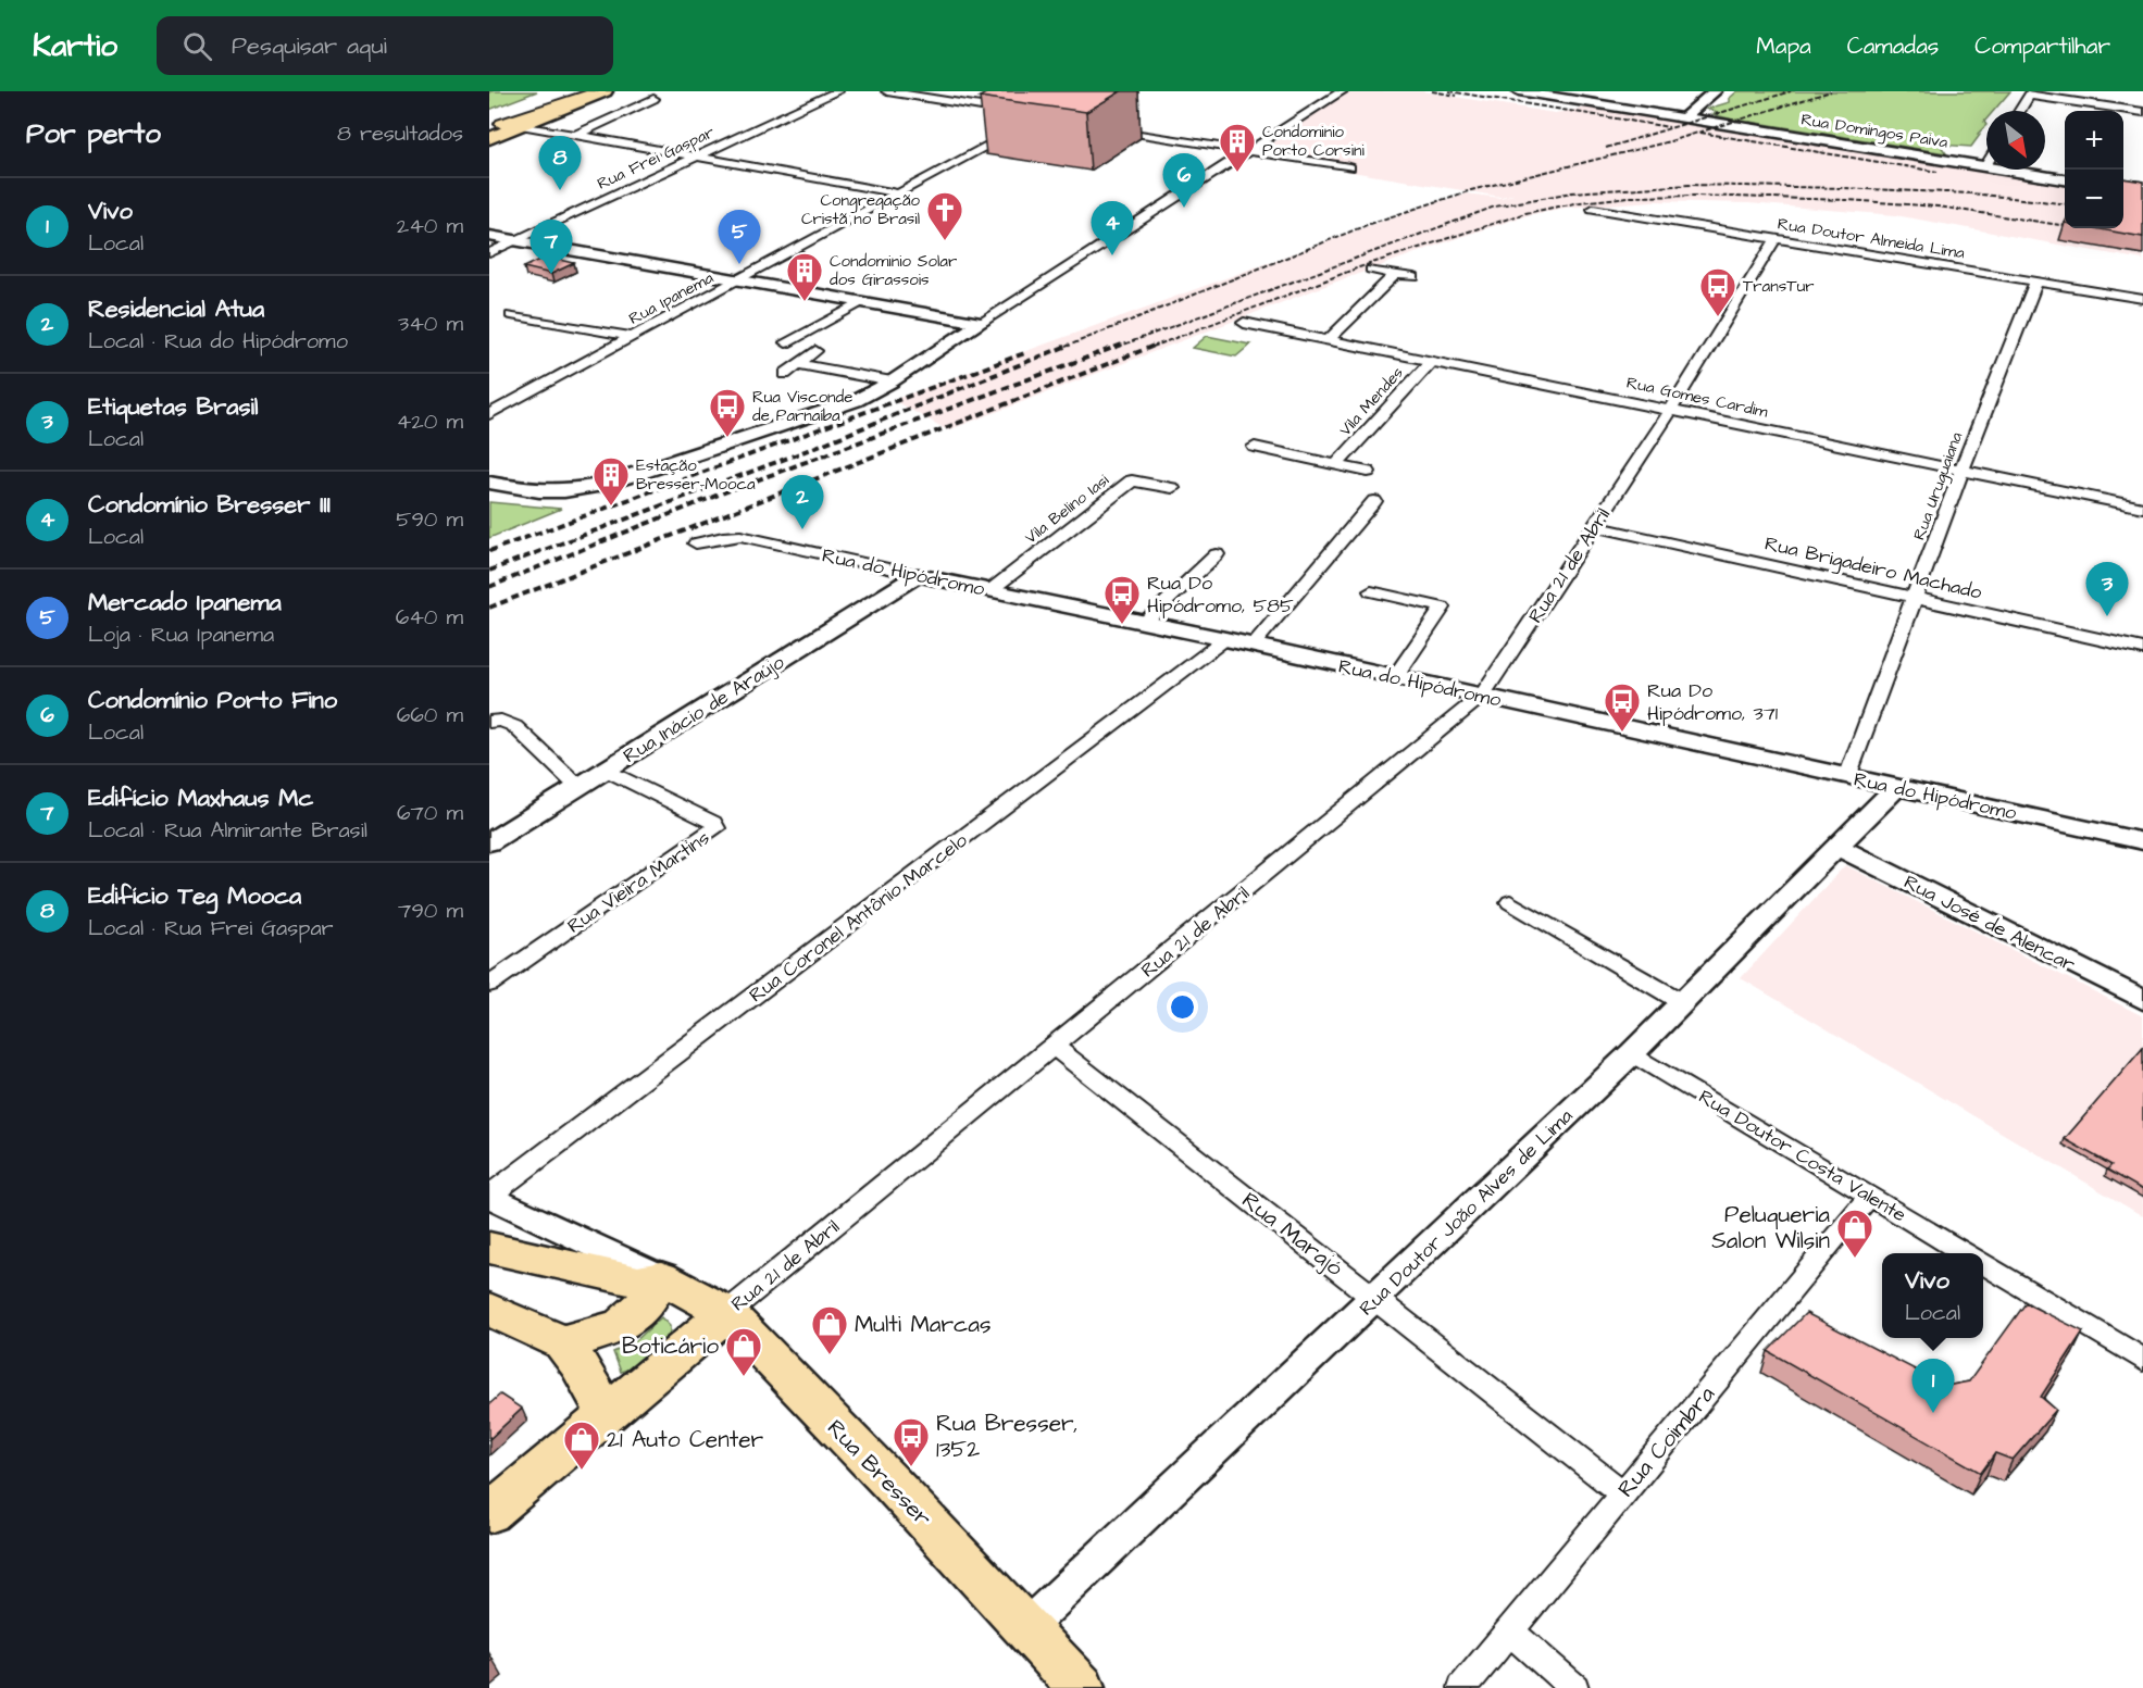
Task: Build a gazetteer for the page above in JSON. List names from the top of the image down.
{
  "streets": {
    "main road": ["Rua 21 de Abril", "Rua Bresser"],
    "street": [
      "Rua Domingos Paiva",
      "Rua Frei Gaspar",
      "Rua Doutor Almeida Lima",
      "Rua Ipanema",
      "Rua Gomes Cardim",
      "Vila Mendes",
      "Rua Uruguaiana",
      "Vila Belino Iasi",
      "Rua Brigadeiro Machado",
      "Rua do Hipódromo",
      "Rua Inácio de Araújo",
      "Rua Vieira Martins",
      "Rua Coronel Antônio Marcelo",
      "Rua José de Alencar",
      "Rua Doutor Costa Valente",
      "Rua Doutor João Alves de Lima",
      "Rua Marajó",
      "Rua Coimbra"
    ]
  },
  "crossings": [
    ["Rua Doutor Almeida Lima", "Rua Uruguaiana"],
    ["Rua Doutor Almeida Lima", "Rua 21 de Abril"],
    ["Rua Gomes Cardim", "Vila Mendes"],
    ["Rua Gomes Cardim", "Rua Uruguaiana"],
    ["Rua Gomes Cardim", "Rua 21 de Abril"],
    ["Rua Uruguaiana", "Rua Brigadeiro Machado"],
    ["Rua Uruguaiana", "Rua do Hipódromo"],
    ["Vila Belino Iasi", "Rua do Hipódromo"],
    ["Rua 21 de Abril", "Rua Brigadeiro Machado"],
    ["Rua 21 de Abril", "Rua do Hipódromo"],
    ["Rua 21 de Abril", "Rua Marajó"],
    ["Rua 21 de Abril", "Rua Bresser"],
    ["Rua do Hipódromo", "Rua Inácio de Araújo"],
    ["Rua do Hipódromo", "Rua Coronel Antônio Marcelo"],
    ["Rua do Hipódromo", "Rua Doutor João Alves de Lima"],
    ["Rua Inácio de Araújo", "Rua Vieira Martins"],
    ["Rua Coronel Antônio Marcelo", "Rua Bresser"],
    ["Rua José de Alencar", "Rua Doutor João Alves de Lima"],
    ["Rua Doutor Costa Valente", "Rua Doutor João Alves de Lima"],
    ["Rua Doutor Costa Valente", "Rua Coimbra"],
    ["Rua Doutor João Alves de Lima", "Rua Marajó"],
    ["Rua Doutor João Alves de Lima", "Rua Bresser"],
    ["Rua Marajó", "Rua Coimbra"]
  ],
  "places": {
    "building": ["Condominio Porto Corsini", "Condominio Solar dos Girassois", "Estação Bresser-Mooca"],
    "church": ["Congregação Cristã no Brasil"],
    "bus stop": [
      "TransTur",
      "Rua Visconde de Parnaíba",
      "Rua Do Hipódromo, 585",
      "Rua Do Hipódromo, 371",
      "Rua Bresser, 1352"
    ],
    "shop": [
      "Peluqueria Salon Wilsin",
      "Multi Marcas",
      "Boticário",
      "21 Auto Center"
    ]
  },
  "north": "bottom right",
  "page": {
    "header": "Kartio",
    "search": "Pesquisar aqui",
    "nav": ["Mapa", "Camadas", "Compartilhar"],
    "heading": ["Por perto", "8 resultados"],
    "map_buttons": ["+", "−"],
    "pins": [
      "8",
      "6",
      "4",
      "5",
      "7",
      "2",
      "3",
      "1"
    ],
    "list": [
      {
        "mark": "1",
        "name": "Vivo",
        "note": "Local",
        "value": "240 m"
      },
      {
        "mark": "2",
        "name": "Residencial Atua",
        "note": "Local · Rua do Hipódromo",
        "value": "340 m"
      },
      {
        "mark": "3",
        "name": "Etiquetas Brasil",
        "note": "Local",
        "value": "420 m"
      },
      {
        "mark": "4",
        "name": "Condomínio Bresser III",
        "note": "Local",
        "value": "590 m"
      },
      {
        "mark": "5",
        "name": "Mercado Ipanema",
        "note": "Loja · Rua Ipanema",
        "value": "640 m"
      },
      {
        "mark": "6",
        "name": "Condomínio Porto Fino",
        "note": "Local",
        "value": "660 m"
      },
      {
        "mark": "7",
        "name": "Edifício Maxhaus Mc",
        "note": "Local · Rua Almirante Brasil",
        "value": "670 m"
      },
      {
        "mark": "8",
        "name": "Edifício Teg Mooca",
        "note": "Local · Rua Frei Gaspar",
        "value": "790 m"
      }
    ],
    "popup": ["Vivo", "Local"]
  }
}
